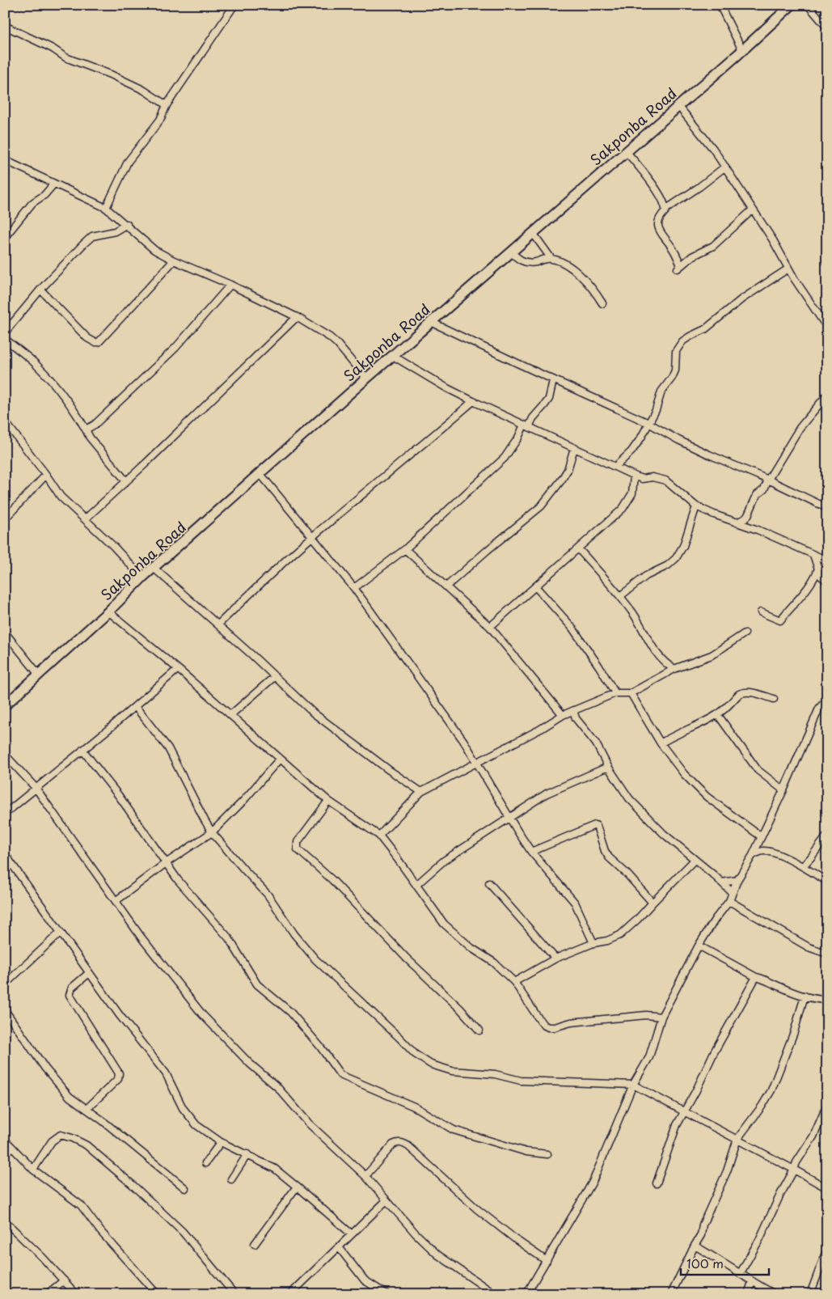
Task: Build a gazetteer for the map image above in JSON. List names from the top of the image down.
{
  "streets": {
    "main road": ["Sakponba Road"]
  },
  "scale_bar": "100 m"
}
